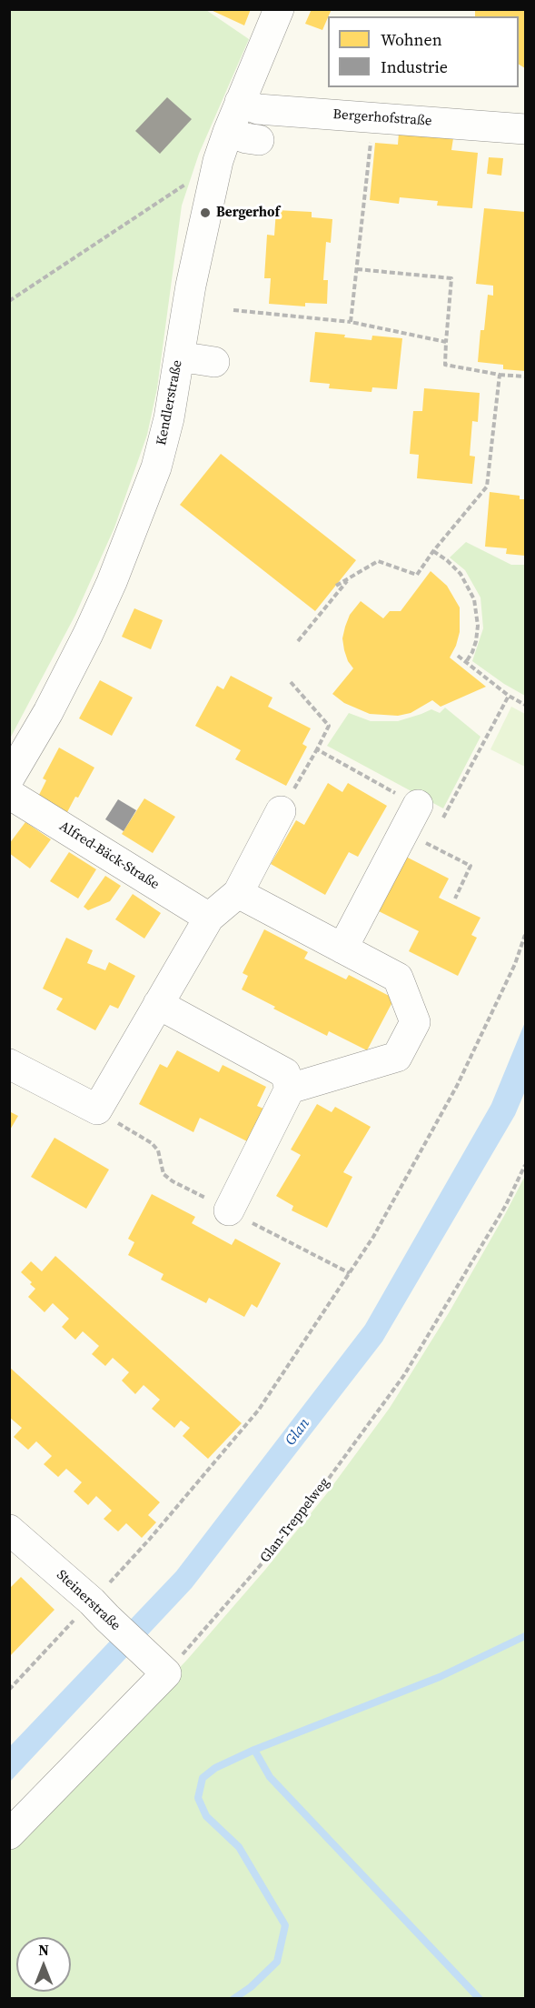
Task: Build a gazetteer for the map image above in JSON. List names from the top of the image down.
{
  "streets": {
    "street": [
      "Bergerhofstraße",
      "Kendlerstraße",
      "Alfred-Bäck-Straße",
      "Steinerstraße"
    ],
    "path": ["Glan-Treppelweg"]
  },
  "crossings": [
    ["Bergerhofstraße", "Kendlerstraße"],
    ["Glan-Treppelweg", "Steinerstraße"]
  ],
  "water": ["Glan"],
  "places": ["Bergerhof"],
  "legend": ["Wohnen", "Industrie"],
  "north": "top"
}
